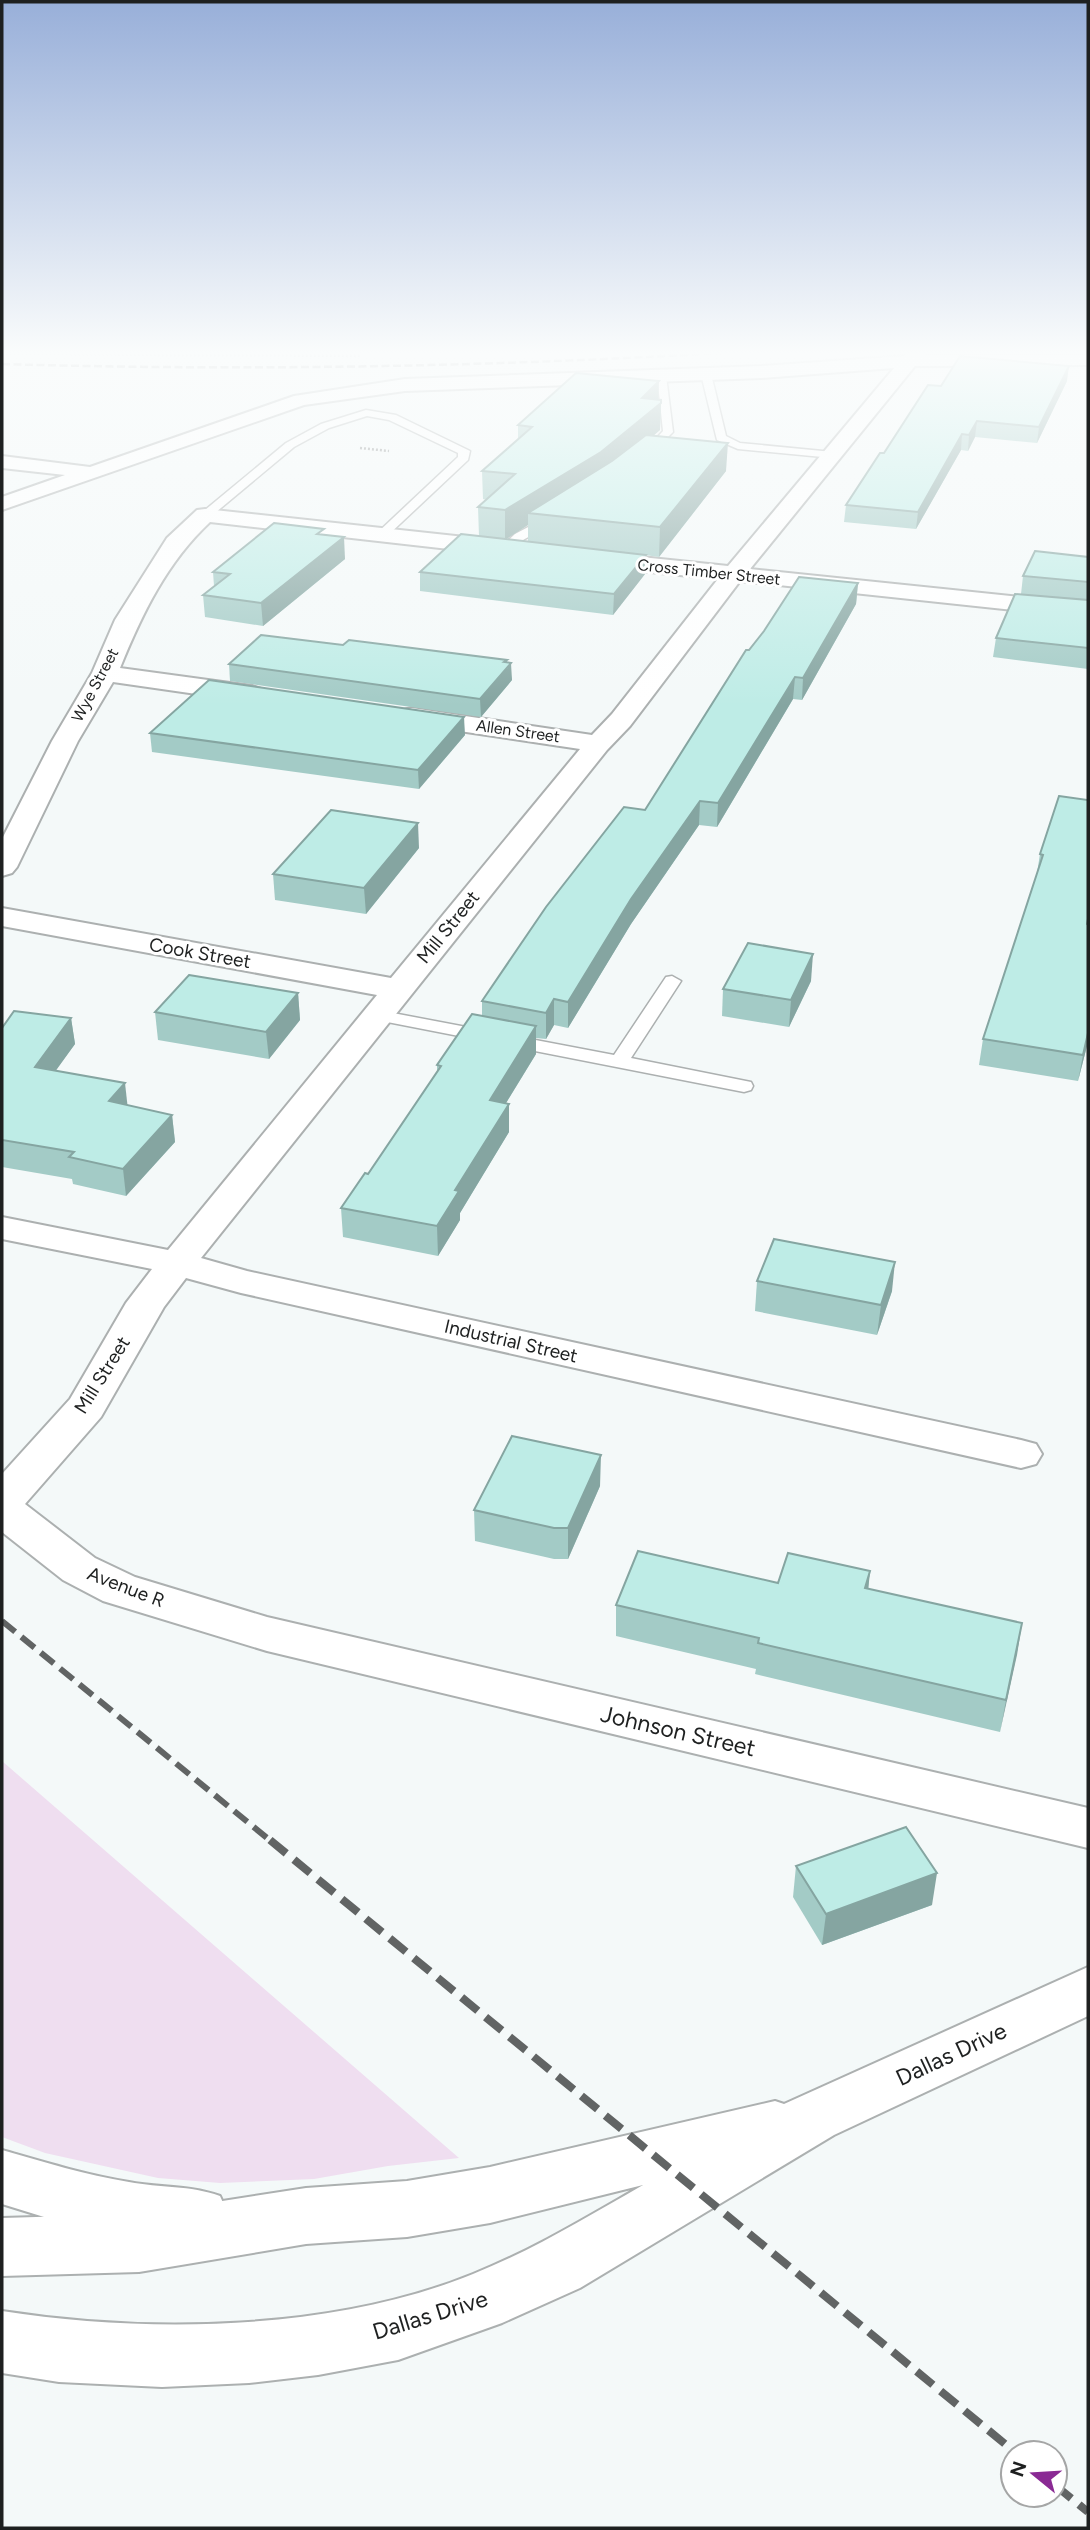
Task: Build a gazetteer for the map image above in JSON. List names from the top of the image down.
{
  "streets": {
    "street": [
      "Cross Timber Street",
      "Wye Street",
      "Allen Street",
      "Mill Street",
      "Cook Street",
      "Industrial Street",
      "Avenue R",
      "Johnson Street",
      "Dallas Drive"
    ]
  },
  "crossings": [
    ["Cross Timber Street", "Mill Street"],
    ["Allen Street", "Mill Street"],
    ["Mill Street", "Cook Street"],
    ["Mill Street", "Industrial Street"],
    ["Avenue R", "Johnson Street"]
  ],
  "north": "left"
}
